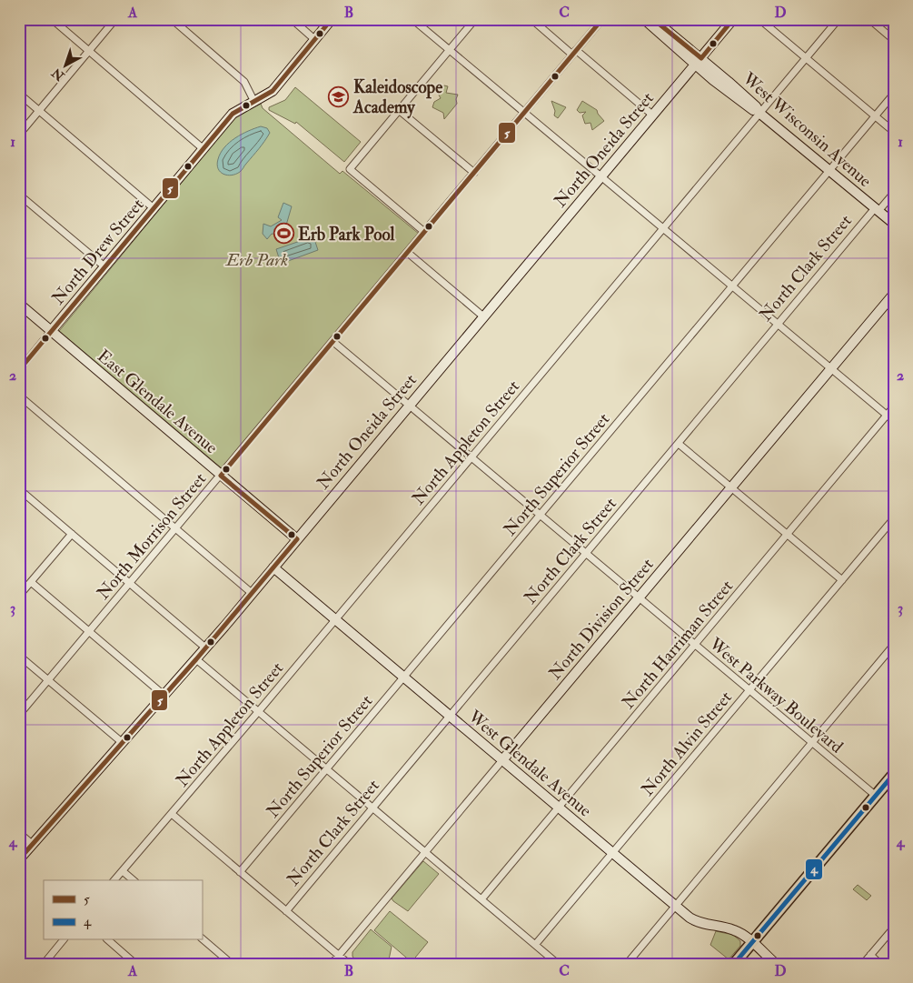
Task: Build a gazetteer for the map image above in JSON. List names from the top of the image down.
{
  "streets": {
    "street": [
      "West Wisconsin Avenue",
      "North Oneida Street",
      "North Drew Street",
      "North Clark Street",
      "East Glendale Avenue",
      "North Appleton Street",
      "North Superior Street",
      "North Morrison Street",
      "North Division Street",
      "North Harriman Street",
      "West Parkway Boulevard",
      "North Alvin Street",
      "West Glendale Avenue"
    ]
  },
  "crossings": [
    ["West Wisconsin Avenue", "North Oneida Street"],
    ["West Wisconsin Avenue", "North Clark Street"],
    ["West Wisconsin Avenue", "North Appleton Street"],
    ["West Wisconsin Avenue", "North Superior Street"],
    ["North Oneida Street", "East Glendale Avenue"],
    ["North Oneida Street", "West Parkway Boulevard"],
    ["North Oneida Street", "West Glendale Avenue"],
    ["North Drew Street", "East Glendale Avenue"],
    ["North Clark Street", "West Parkway Boulevard"],
    ["North Clark Street", "West Glendale Avenue"],
    ["East Glendale Avenue", "North Morrison Street"],
    ["North Appleton Street", "West Parkway Boulevard"],
    ["North Appleton Street", "West Glendale Avenue"],
    ["North Superior Street", "West Parkway Boulevard"],
    ["North Superior Street", "West Glendale Avenue"],
    ["North Morrison Street", "West Parkway Boulevard"],
    ["North Division Street", "West Parkway Boulevard"],
    ["North Division Street", "West Glendale Avenue"],
    ["North Harriman Street", "West Parkway Boulevard"],
    ["North Harriman Street", "West Glendale Avenue"],
    ["West Parkway Boulevard", "North Alvin Street"],
    ["North Alvin Street", "West Glendale Avenue"]
  ],
  "parks": ["Erb Park"],
  "places": {
    "school or university": ["Kaleidoscope Academy"],
    "sports": ["Erb Park Pool"]
  },
  "lines": ["transit line 5", "transit line 4"],
  "legend": ["5", "4"],
  "north": "bottom left",
  "grid": {
    "columns": [
      "A",
      "B",
      "C",
      "D"
    ],
    "rows": [
      "1",
      "2",
      "3",
      "4"
    ]
  }
}
